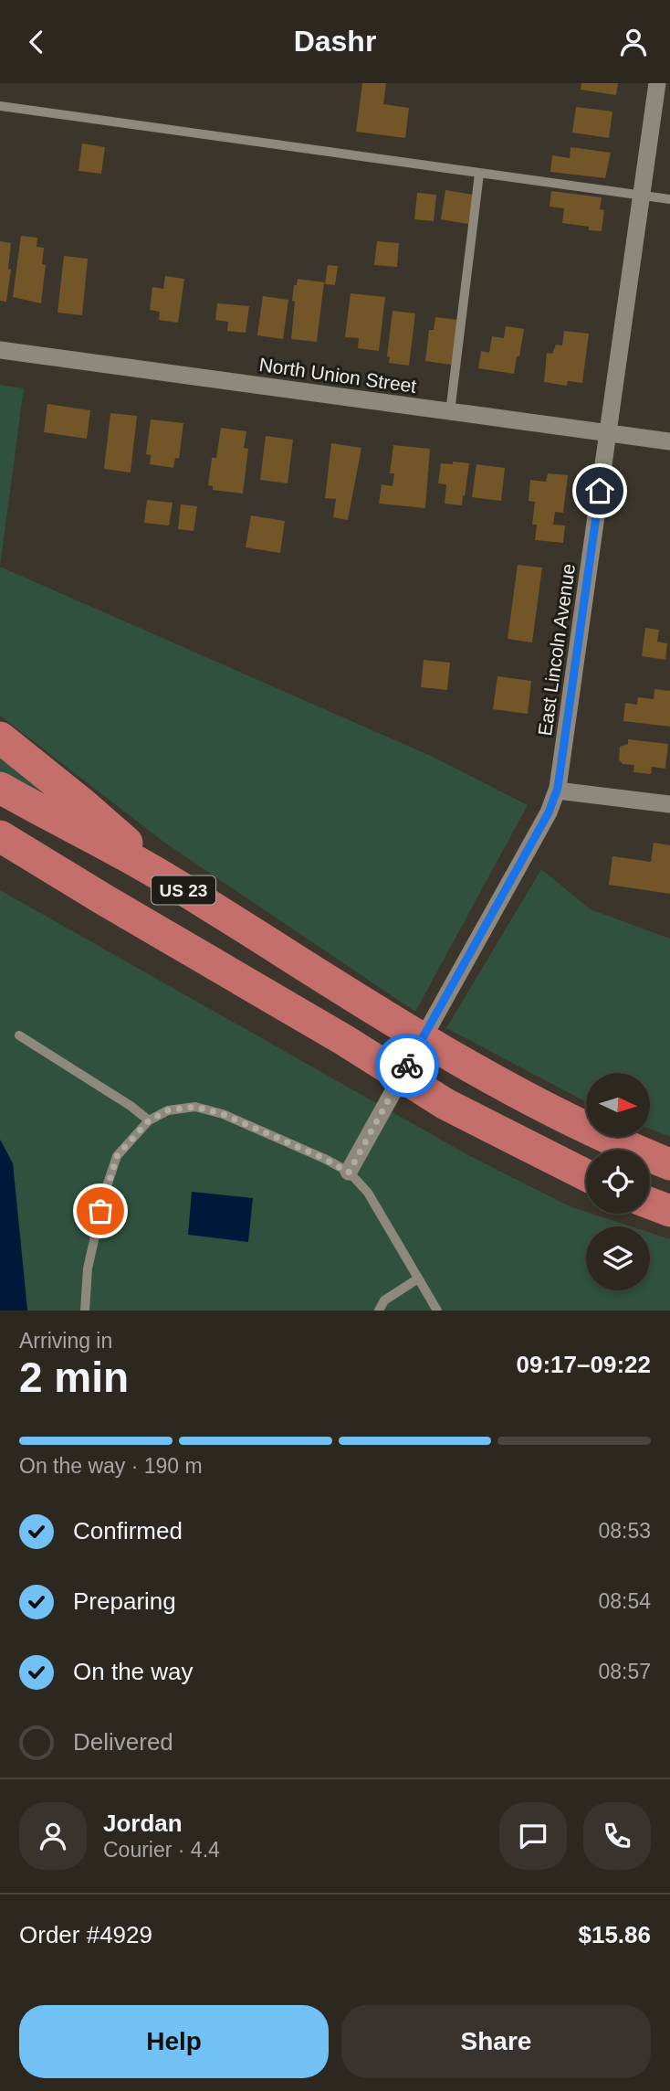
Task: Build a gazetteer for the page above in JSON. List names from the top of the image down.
{
  "streets": {
    "highway": ["US 23"],
    "street": ["North Union Street", "East Lincoln Avenue"]
  },
  "crossings": [
    ["North Union Street", "East Lincoln Avenue"]
  ],
  "north": "right",
  "page": {
    "header": "Dashr",
    "heading": ["2 min", "Arriving in", "09:17–09:22"],
    "panel": [
      "Jordan",
      "Courier · 4.4",
      "Order #4929",
      "$15.86"
    ],
    "bar": "On the way · 190 m",
    "list": [
      ["Confirmed", "08:53"],
      ["Preparing", "08:54"],
      ["On the way", "08:57"],
      "Delivered"
    ],
    "buttons": ["Help", "Share"]
  }
}
